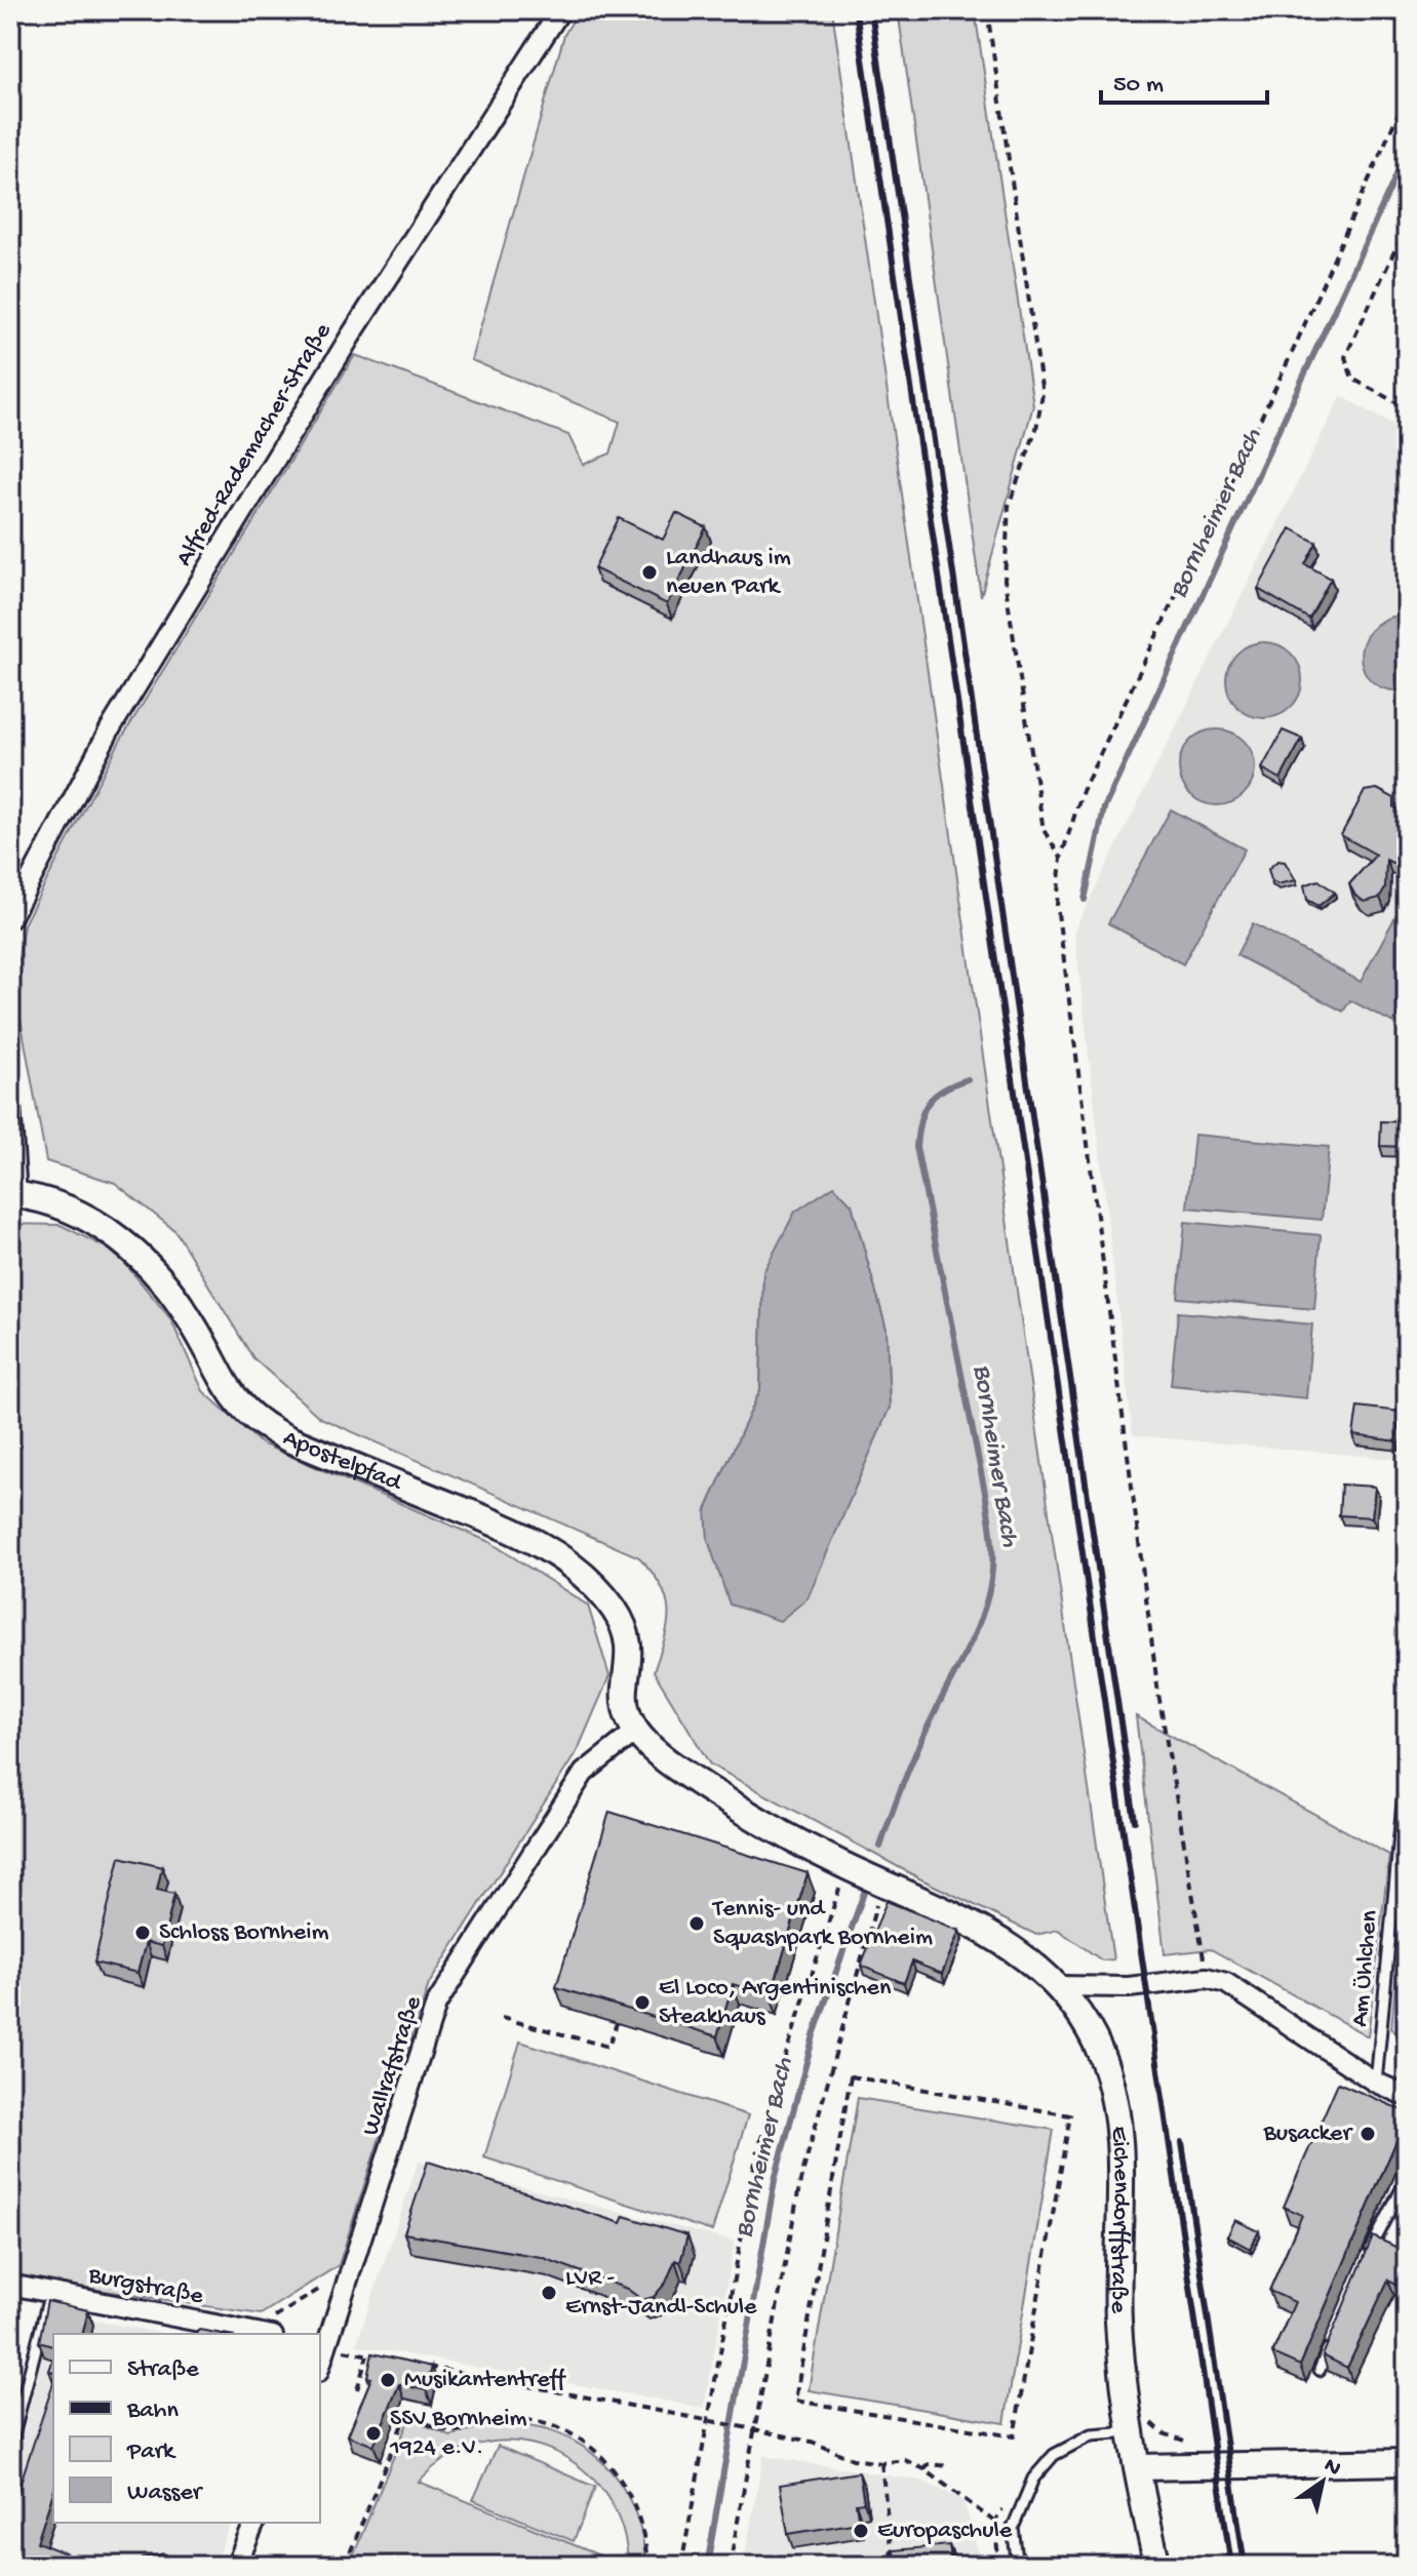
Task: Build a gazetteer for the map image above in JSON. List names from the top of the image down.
{
  "streets": {
    "street": [
      "Alfred-Rademacher-Straße",
      "Apostelpfad",
      "Wallrafstraße",
      "Eichendorffstraße",
      "Burgstraße"
    ],
    "lane": ["Am Ühlchen"]
  },
  "crossings": [
    ["Apostelpfad", "Wallrafstraße"],
    ["Apostelpfad", "Eichendorffstraße"],
    ["Wallrafstraße", "Eichendorffstraße"]
  ],
  "water": ["Bornheimer Bach"],
  "places": [
    "Landhaus im neuen Park",
    "Tennis- und Squashpark Bornheim",
    "Schloss Bornheim",
    "El Loco, Argentinischen Steakhaus",
    "Busacker",
    "LVR - Ernst-Jandl-Schule",
    "Musikantentreff",
    "SSV Bornheim 1924 e.V.",
    "Europaschule"
  ],
  "legend": [
    "Straße",
    "Bahn",
    "Park",
    "Wasser"
  ],
  "scale_bar": "50 m",
  "north": "top right"
}
